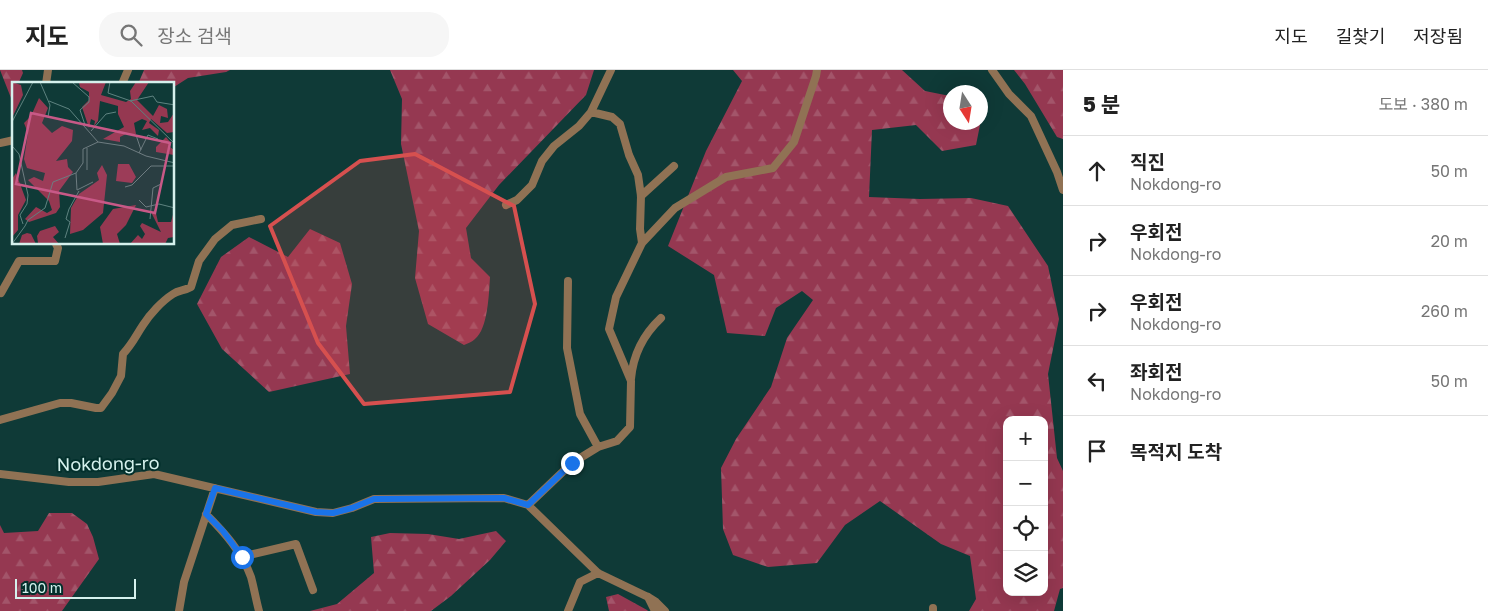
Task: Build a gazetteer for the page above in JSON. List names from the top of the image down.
{
  "streets": {
    "street": ["Nokdong-ro"]
  },
  "scale_bar": "100 m",
  "north": "bottom",
  "page": {
    "header": "지도",
    "search": "장소 검색",
    "nav": ["지도", "길찾기", "저장됨"],
    "heading": ["5 분", "도보 · 380 m"],
    "list": [
      ["직진", "Nokdong-ro", "50 m"],
      ["우회전", "Nokdong-ro", "20 m"],
      ["우회전", "Nokdong-ro", "260 m"],
      ["좌회전", "Nokdong-ro", "50 m"],
      "목적지 도착"
    ],
    "map_buttons": ["+", "−"],
    "scale": "100 m"
  }
}
